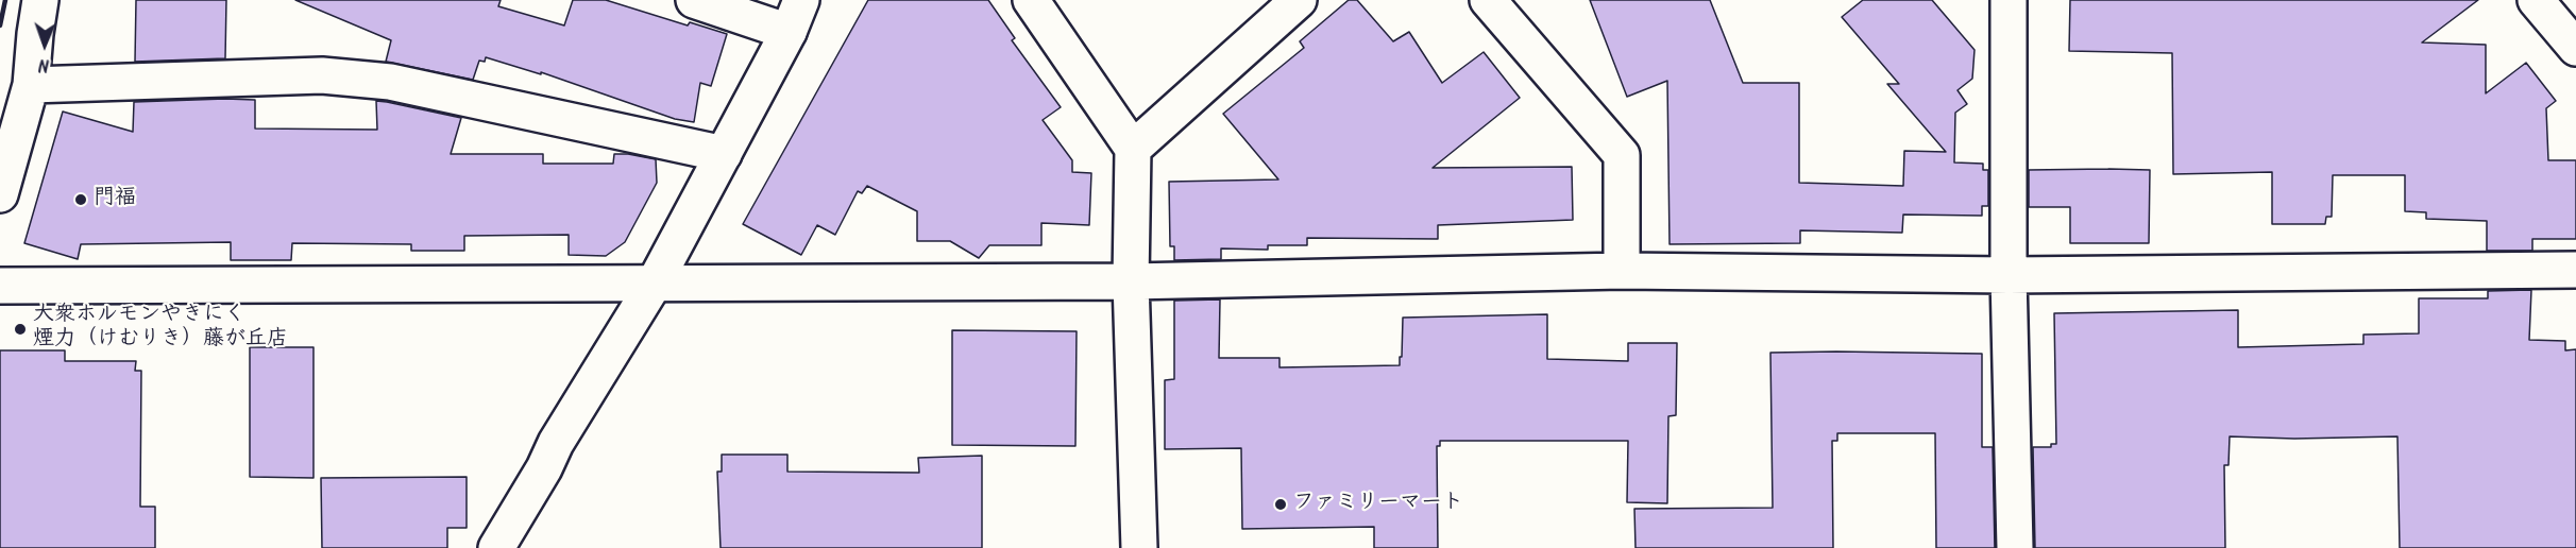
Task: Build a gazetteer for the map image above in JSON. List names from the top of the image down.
{
  "places": ["門福", "大衆ホルモンやきにく 煙力（けむりき）藤が丘店", "ファミリーマート"],
  "north": "bottom"
}
